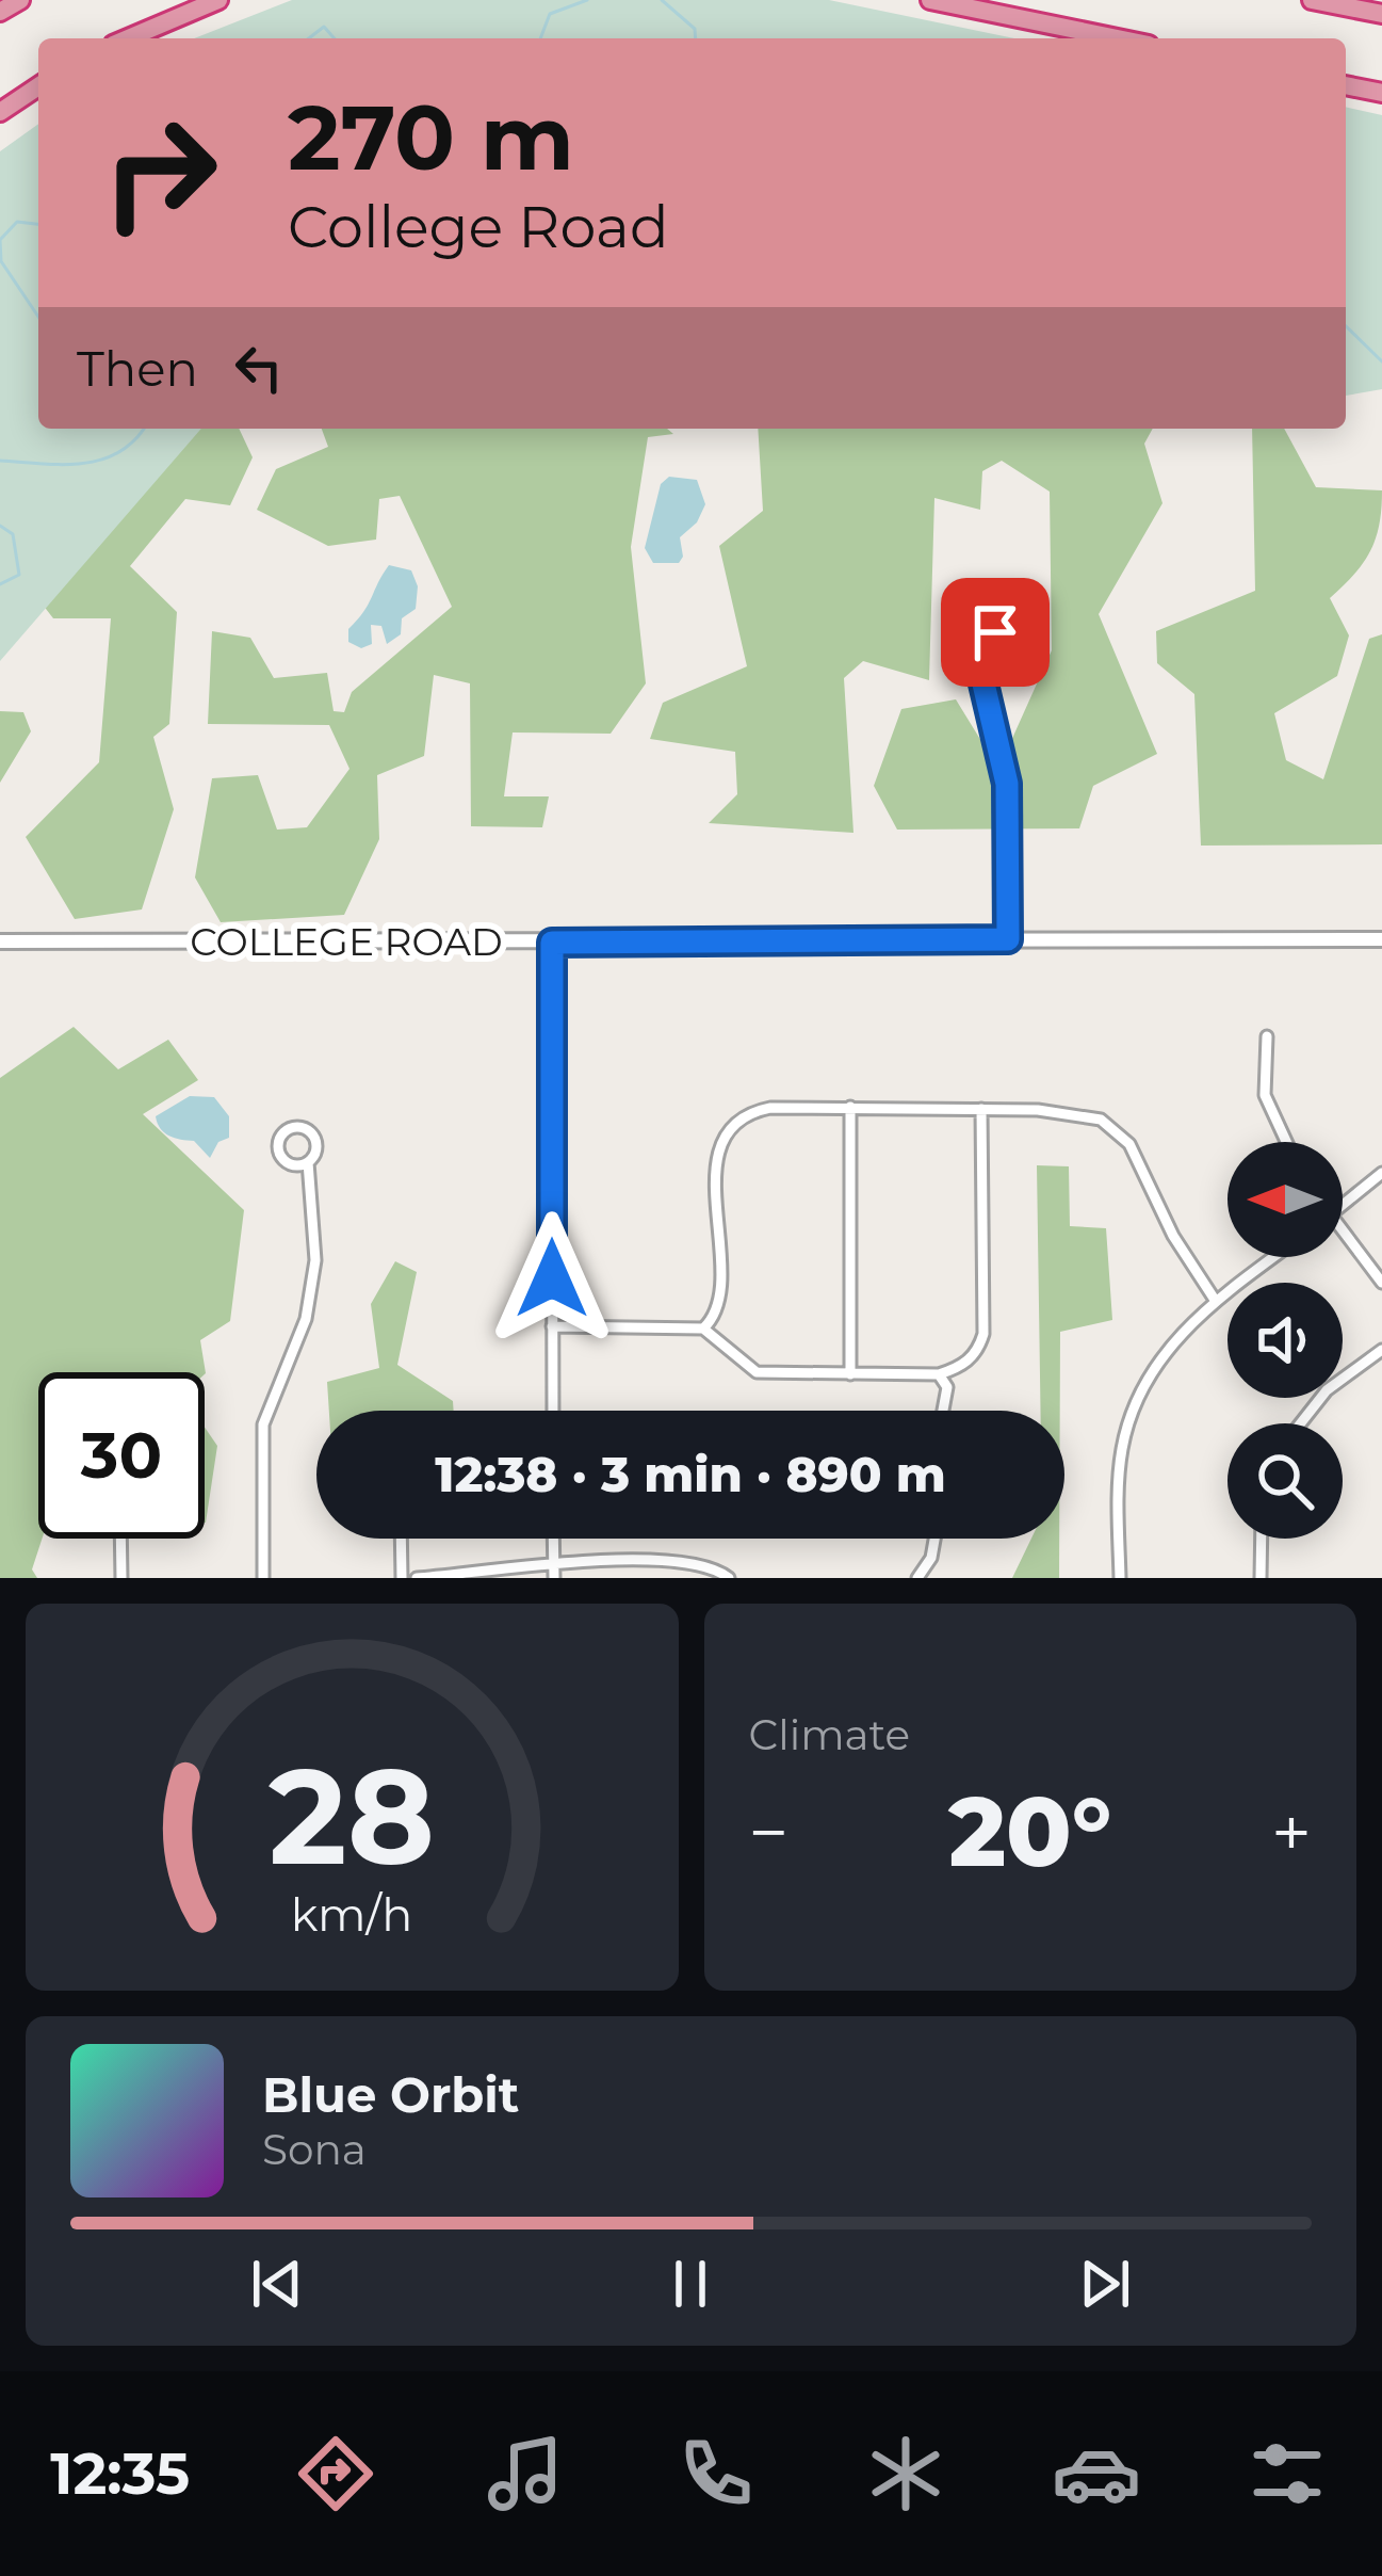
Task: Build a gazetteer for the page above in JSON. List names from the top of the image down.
{
  "streets": {
    "street": ["COLLEGE ROAD"]
  },
  "north": "left",
  "page": {
    "turn": ["270 m", "College Road"],
    "then": "Then",
    "limit": "30",
    "trip": "12:38 · 3 min · 890 m",
    "tile": "Climate",
    "heat": ["−", "20°", "+"],
    "song": ["Blue Orbit", "Sona"],
    "tabs": "12:35",
    "gauge": ["28", "km/h"]
  }
}
